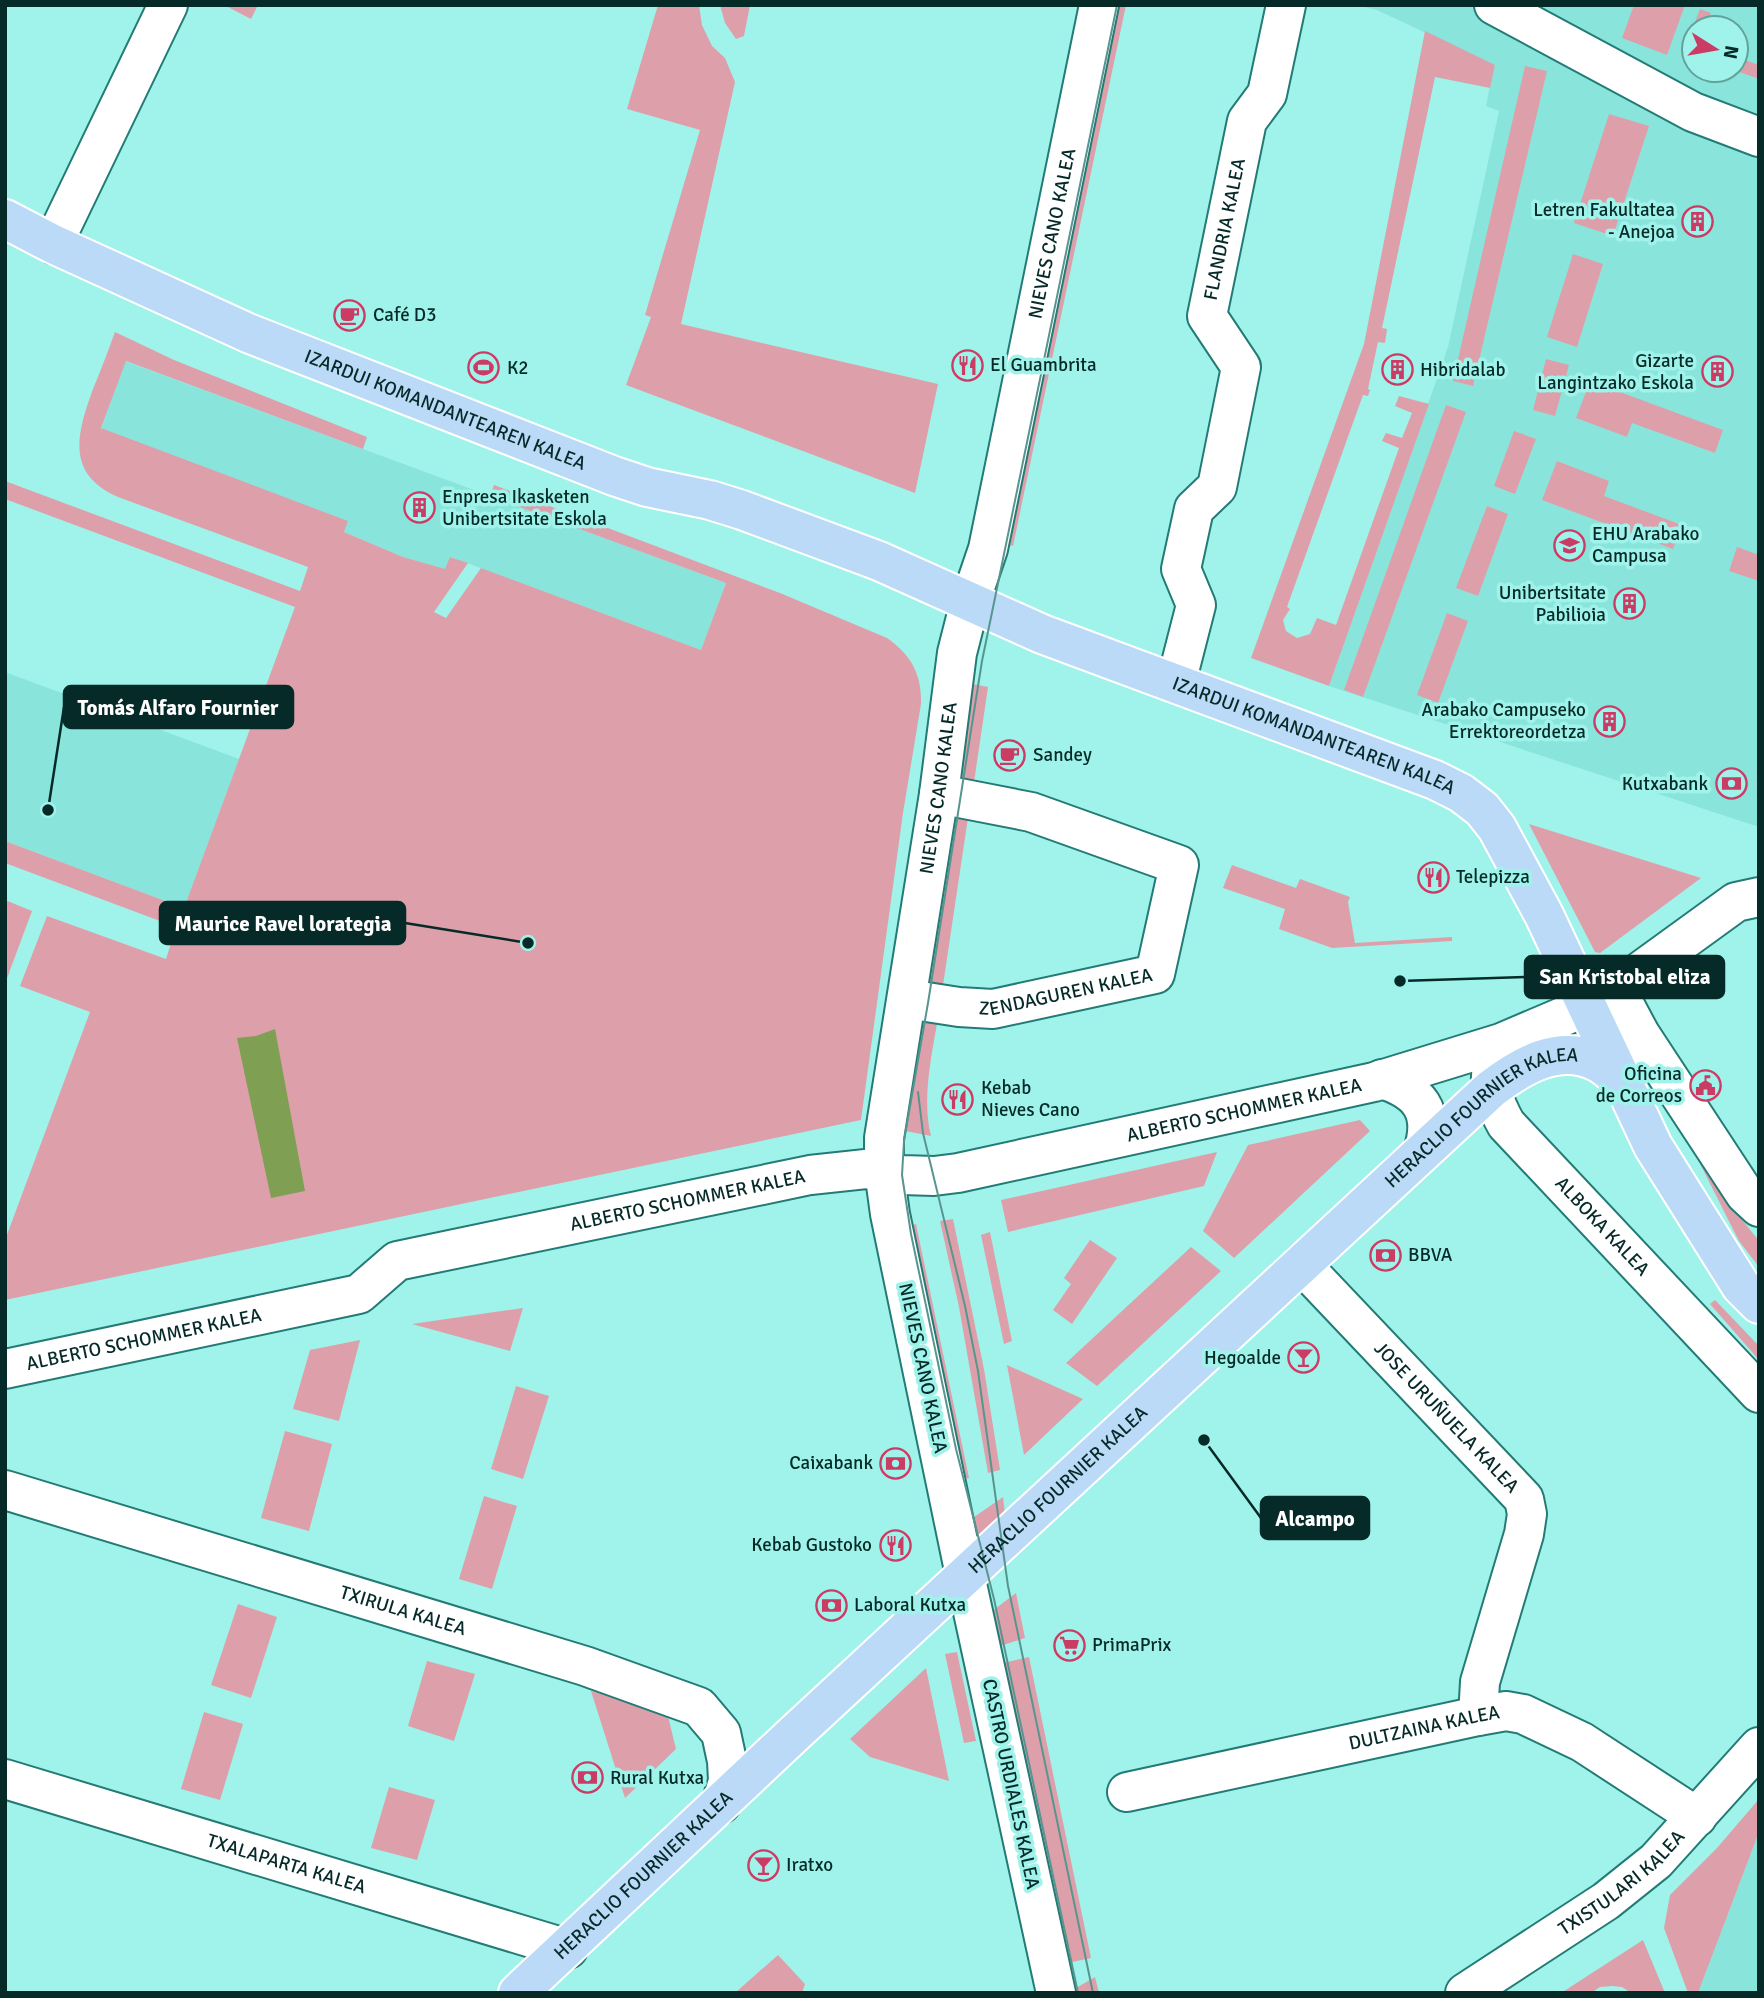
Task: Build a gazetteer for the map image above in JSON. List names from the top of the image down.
{
  "streets": {
    "main road": ["IZARDUI KOMANDANTEAREN KALEA", "HERACLIO FOURNIER KALEA"],
    "street": [
      "FLANDRIA KALEA",
      "NIEVES CANO KALEA",
      "ZENDAGUREN KALEA",
      "ALBERTO SCHOMMER KALEA",
      "ALBOKA KALEA",
      "JOSE URUÑUELA KALEA",
      "TXIRULA KALEA",
      "DULTZAINA KALEA",
      "CASTRO URDIALES KALEA",
      "TXALAPARTA KALEA",
      "TXISTULARI KALEA"
    ]
  },
  "crossings": [
    ["FLANDRIA KALEA", "IZARDUI KOMANDANTEAREN KALEA"],
    ["NIEVES CANO KALEA", "IZARDUI KOMANDANTEAREN KALEA"],
    ["NIEVES CANO KALEA", "ZENDAGUREN KALEA"],
    ["NIEVES CANO KALEA", "ALBERTO SCHOMMER KALEA"],
    ["NIEVES CANO KALEA", "HERACLIO FOURNIER KALEA"],
    ["NIEVES CANO KALEA", "CASTRO URDIALES KALEA"],
    ["IZARDUI KOMANDANTEAREN KALEA", "ALBERTO SCHOMMER KALEA"],
    ["IZARDUI KOMANDANTEAREN KALEA", "HERACLIO FOURNIER KALEA"],
    ["ALBERTO SCHOMMER KALEA", "HERACLIO FOURNIER KALEA"],
    ["HERACLIO FOURNIER KALEA", "ALBOKA KALEA"],
    ["HERACLIO FOURNIER KALEA", "JOSE URUÑUELA KALEA"],
    ["HERACLIO FOURNIER KALEA", "TXIRULA KALEA"],
    ["HERACLIO FOURNIER KALEA", "CASTRO URDIALES KALEA"],
    ["HERACLIO FOURNIER KALEA", "TXALAPARTA KALEA"],
    ["JOSE URUÑUELA KALEA", "DULTZAINA KALEA"],
    ["DULTZAINA KALEA", "TXISTULARI KALEA"]
  ],
  "places": {
    "building": [
      "Letren Fakultatea - Anejoa",
      "Hibridalab",
      "Gizarte Langintzako Eskola",
      "Enpresa Ikasketen Unibertsitate Eskola",
      "Unibertsitate Pabilioia",
      "Arabako Campuseko Errektoreordetza"
    ],
    "cafe": ["Café D3", "Sandey"],
    "restaurant": [
      "El Guambrita",
      "Telepizza",
      "Kebab Nieves Cano",
      "Kebab Gustoko"
    ],
    "sports": ["K2"],
    "school or university": ["EHU Arabako Campusa"],
    "bank": [
      "Kutxabank",
      "BBVA",
      "Caixabank",
      "Laboral Kutxa",
      "Rural Kutxa"
    ],
    "other": [
      "Tomás Alfaro Fournier",
      "Maurice Ravel lorategia",
      "San Kristobal eliza",
      "Alcampo"
    ],
    "public building": ["Oficina de Correos"],
    "bar": ["Hegoalde", "Iratxo"],
    "supermarket": ["PrimaPrix"]
  },
  "north": "right"
}
